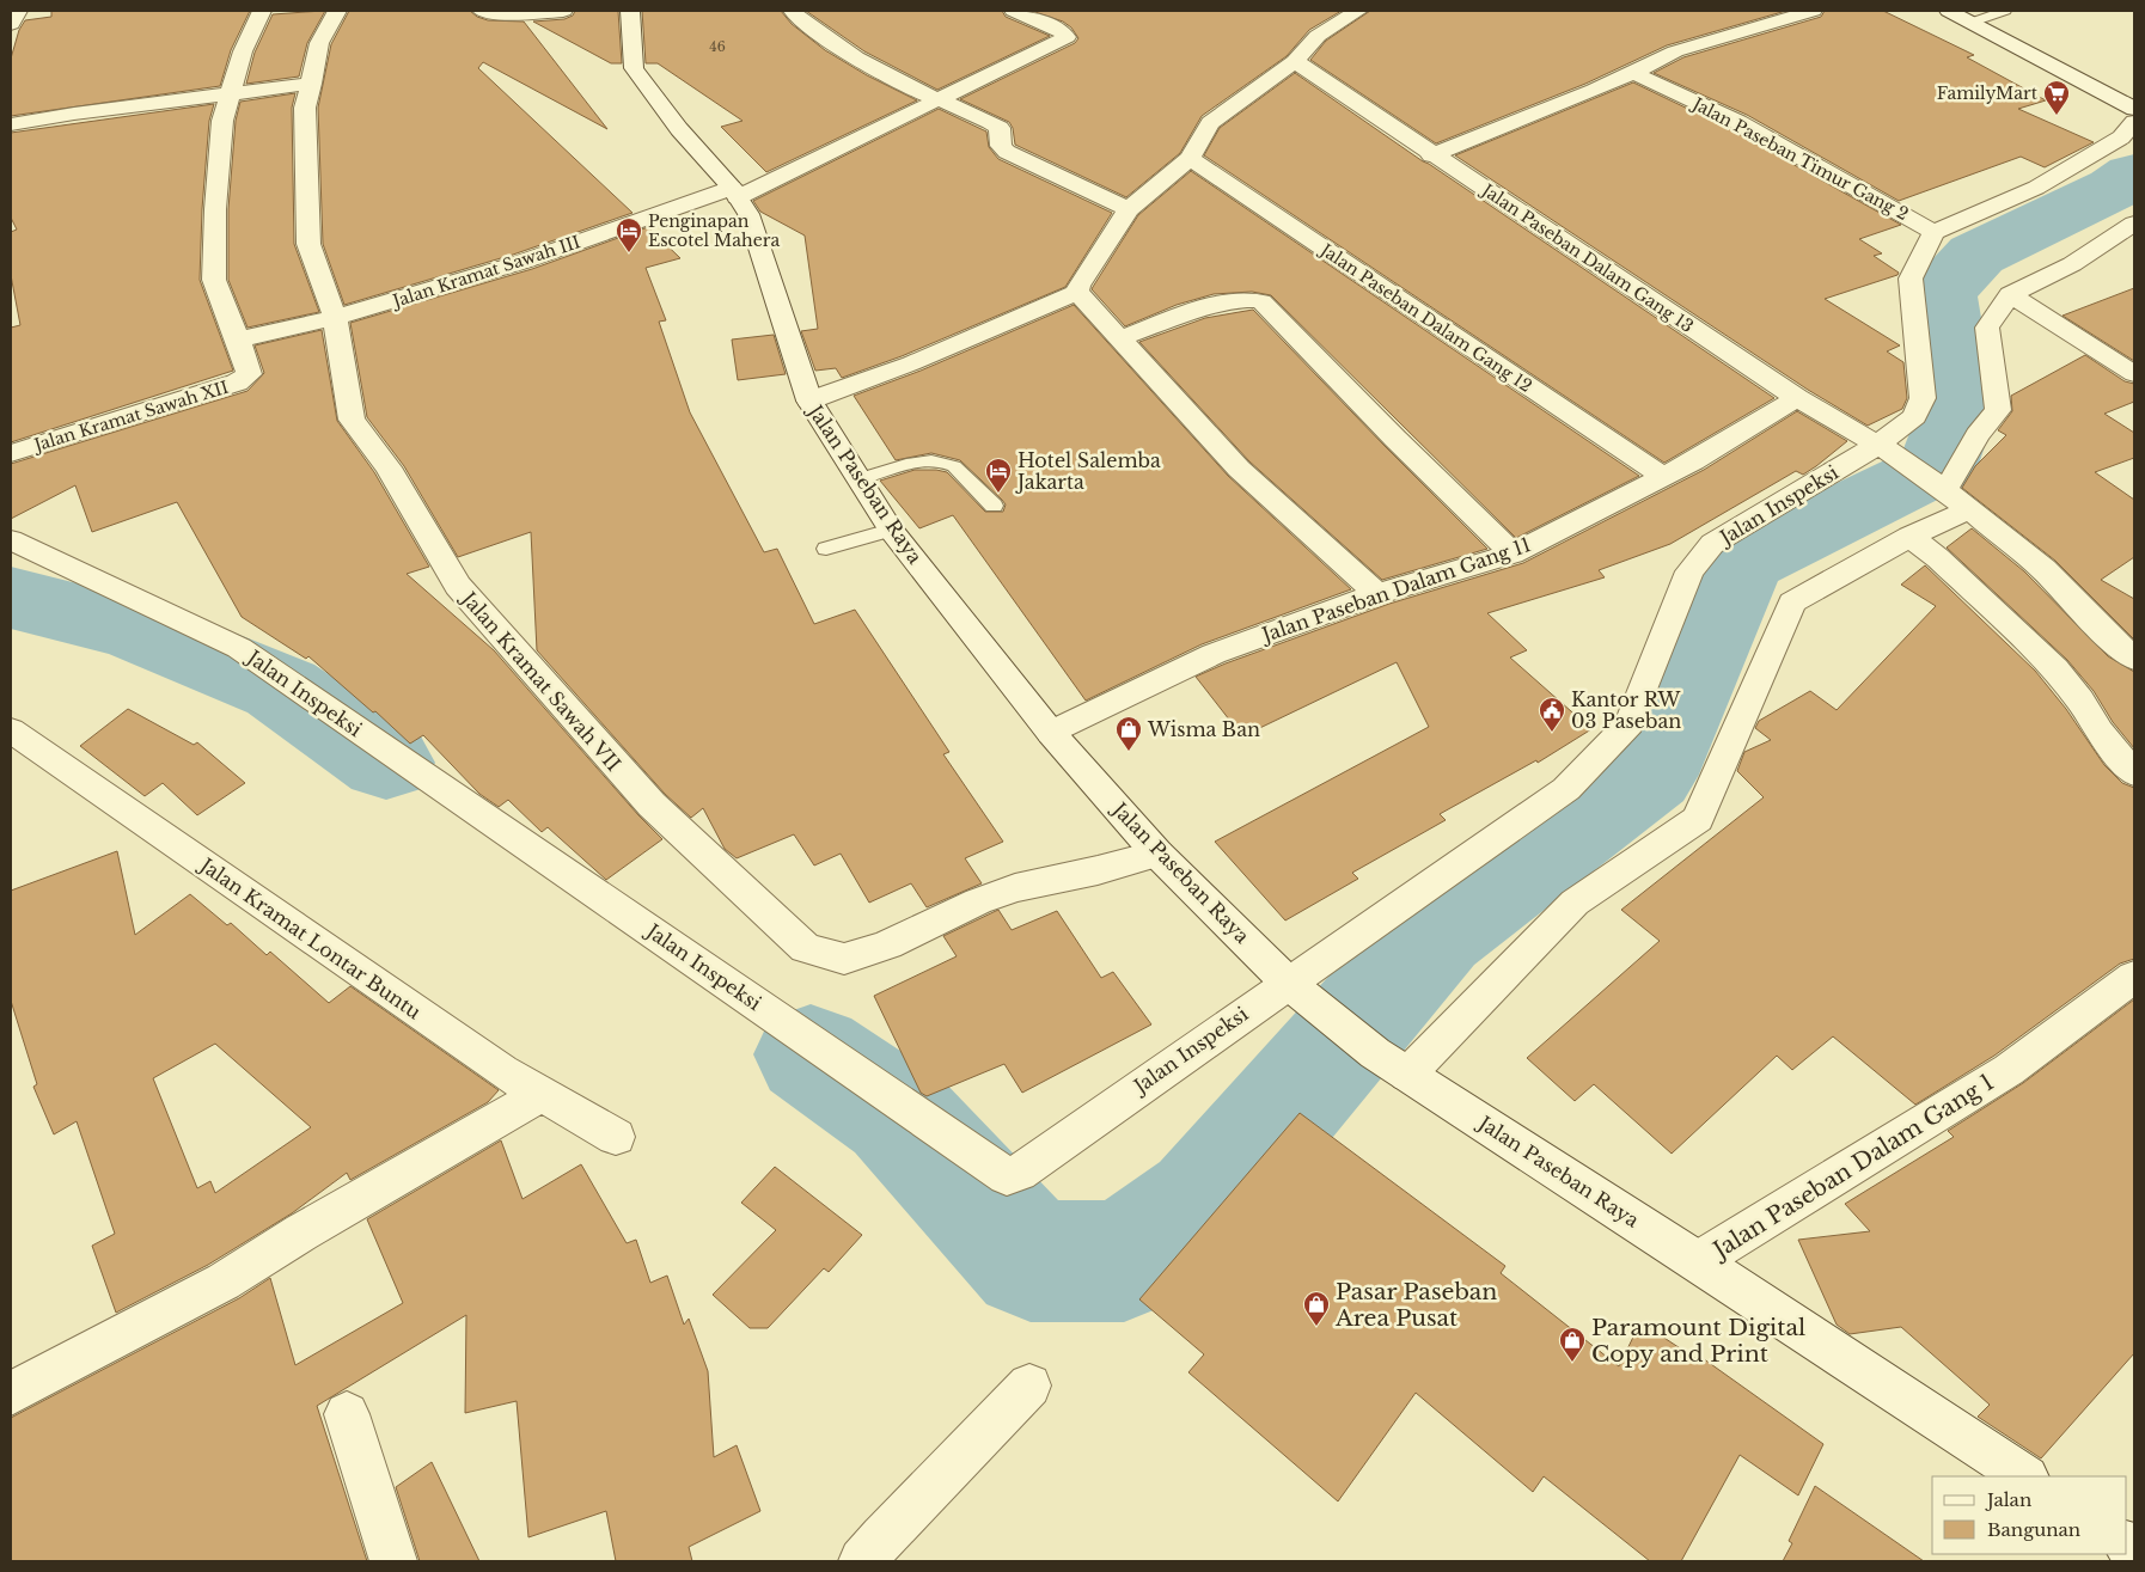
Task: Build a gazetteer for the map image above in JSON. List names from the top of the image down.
{
  "streets": {
    "street": [
      "Jalan Paseban Timur Gang 2",
      "Jalan Paseban Dalam Gang 13",
      "Jalan Kramat Sawah III",
      "Jalan Paseban Dalam Gang 12",
      "Jalan Kramat Sawah XII",
      "Jalan Paseban Raya",
      "Jalan Inspeksi",
      "Jalan Paseban Dalam Gang 11",
      "Jalan Kramat Sawah VII",
      "Jalan Kramat Lontar Buntu",
      "Jalan Paseban Dalam Gang 1"
    ]
  },
  "crossings": [
    ["Jalan Paseban Timur Gang 2", "Jalan Inspeksi"],
    ["Jalan Paseban Dalam Gang 13", "Jalan Inspeksi"],
    ["Jalan Paseban Dalam Gang 13", "Jalan Paseban Dalam Gang 11"],
    ["Jalan Kramat Sawah III", "Jalan Kramat Sawah XII"],
    ["Jalan Kramat Sawah III", "Jalan Paseban Raya"],
    ["Jalan Kramat Sawah III", "Jalan Kramat Sawah VII"],
    ["Jalan Paseban Dalam Gang 12", "Jalan Paseban Dalam Gang 11"],
    ["Jalan Paseban Raya", "Jalan Inspeksi"],
    ["Jalan Paseban Raya", "Jalan Paseban Dalam Gang 11"],
    ["Jalan Paseban Raya", "Jalan Kramat Sawah VII"],
    ["Jalan Paseban Raya", "Jalan Paseban Dalam Gang 1"]
  ],
  "places": {
    "supermarket": ["FamilyMart"],
    "hotel": ["Penginapan Escotel Mahera", "Hotel Salemba Jakarta"],
    "public building": ["Kantor RW 03 Paseban"],
    "shop": ["Wisma Ban", "Pasar Paseban Area Pusat", "Paramount Digital Copy and Print"]
  },
  "house_numbers": ["46"],
  "legend": ["Jalan", "Bangunan"]
}
